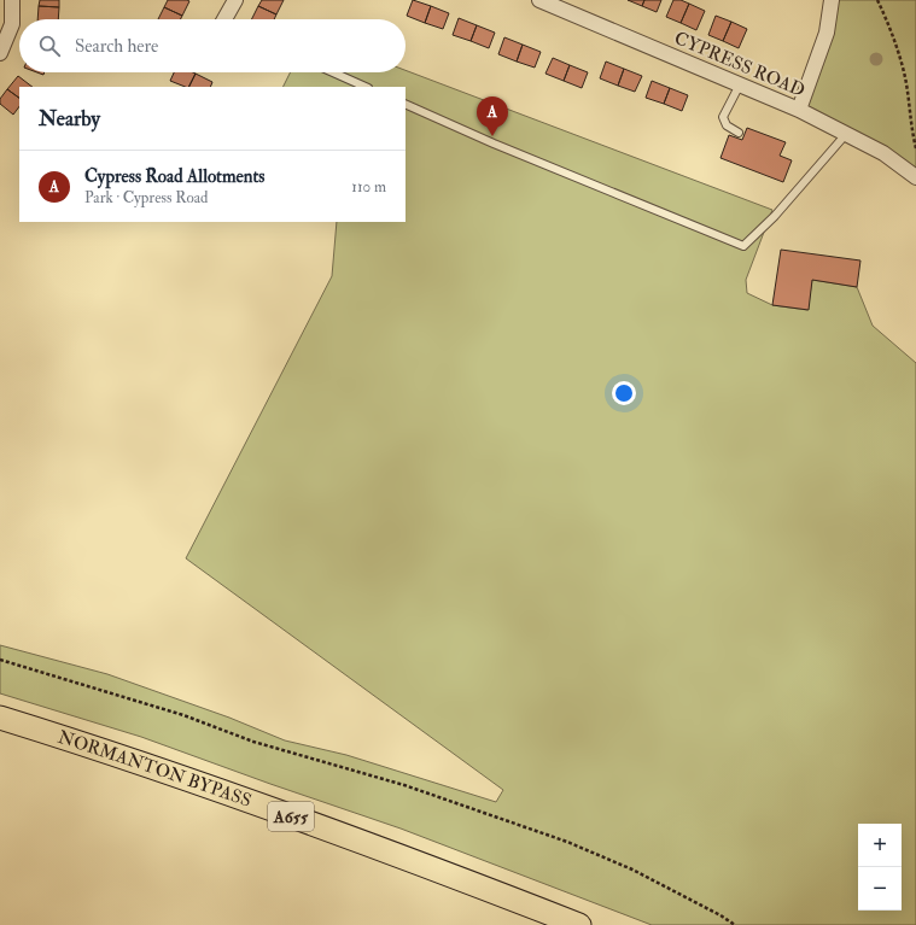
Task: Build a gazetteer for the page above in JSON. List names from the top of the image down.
{
  "streets": {
    "main road": ["NORMANTON BYPASS", "A655"],
    "street": ["CYPRESS ROAD"]
  },
  "page": {
    "search": "Search here",
    "heading": "Nearby",
    "pins": "A",
    "list": [
      {
        "mark": "A",
        "name": "Cypress Road Allotments",
        "note": "Park · Cypress Road",
        "value": "110 m"
      }
    ],
    "map_buttons": ["+", "−"]
  }
}
